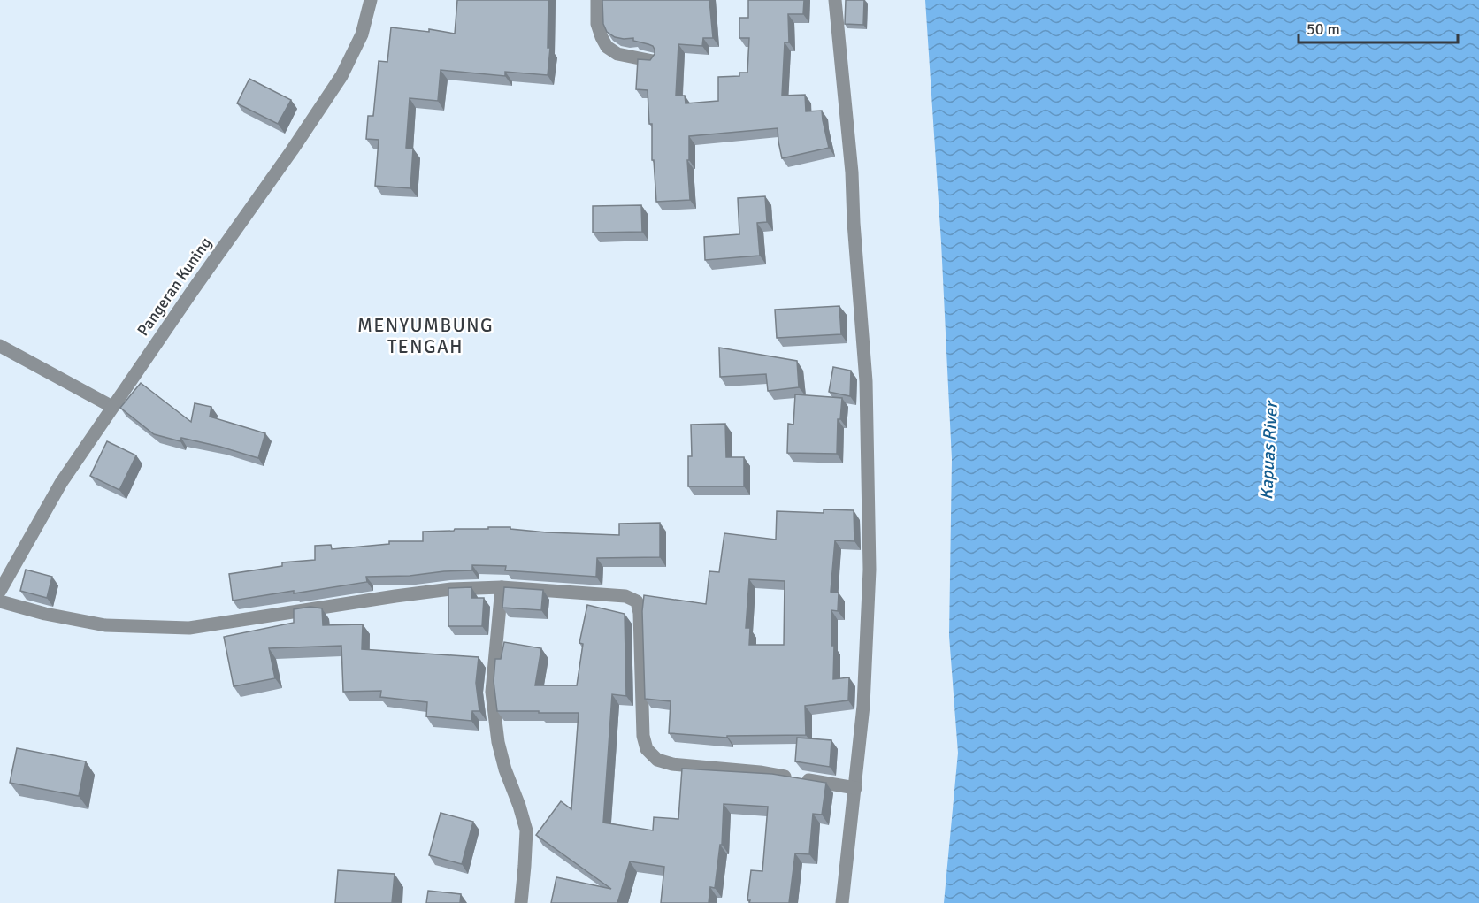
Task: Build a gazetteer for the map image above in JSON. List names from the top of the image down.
{
  "streets": {
    "street": ["Pangeran Kuning"]
  },
  "districts": ["MENYUMBUNG TENGAH"],
  "water": ["Kapuas River"],
  "scale_bar": "50 m"
}
